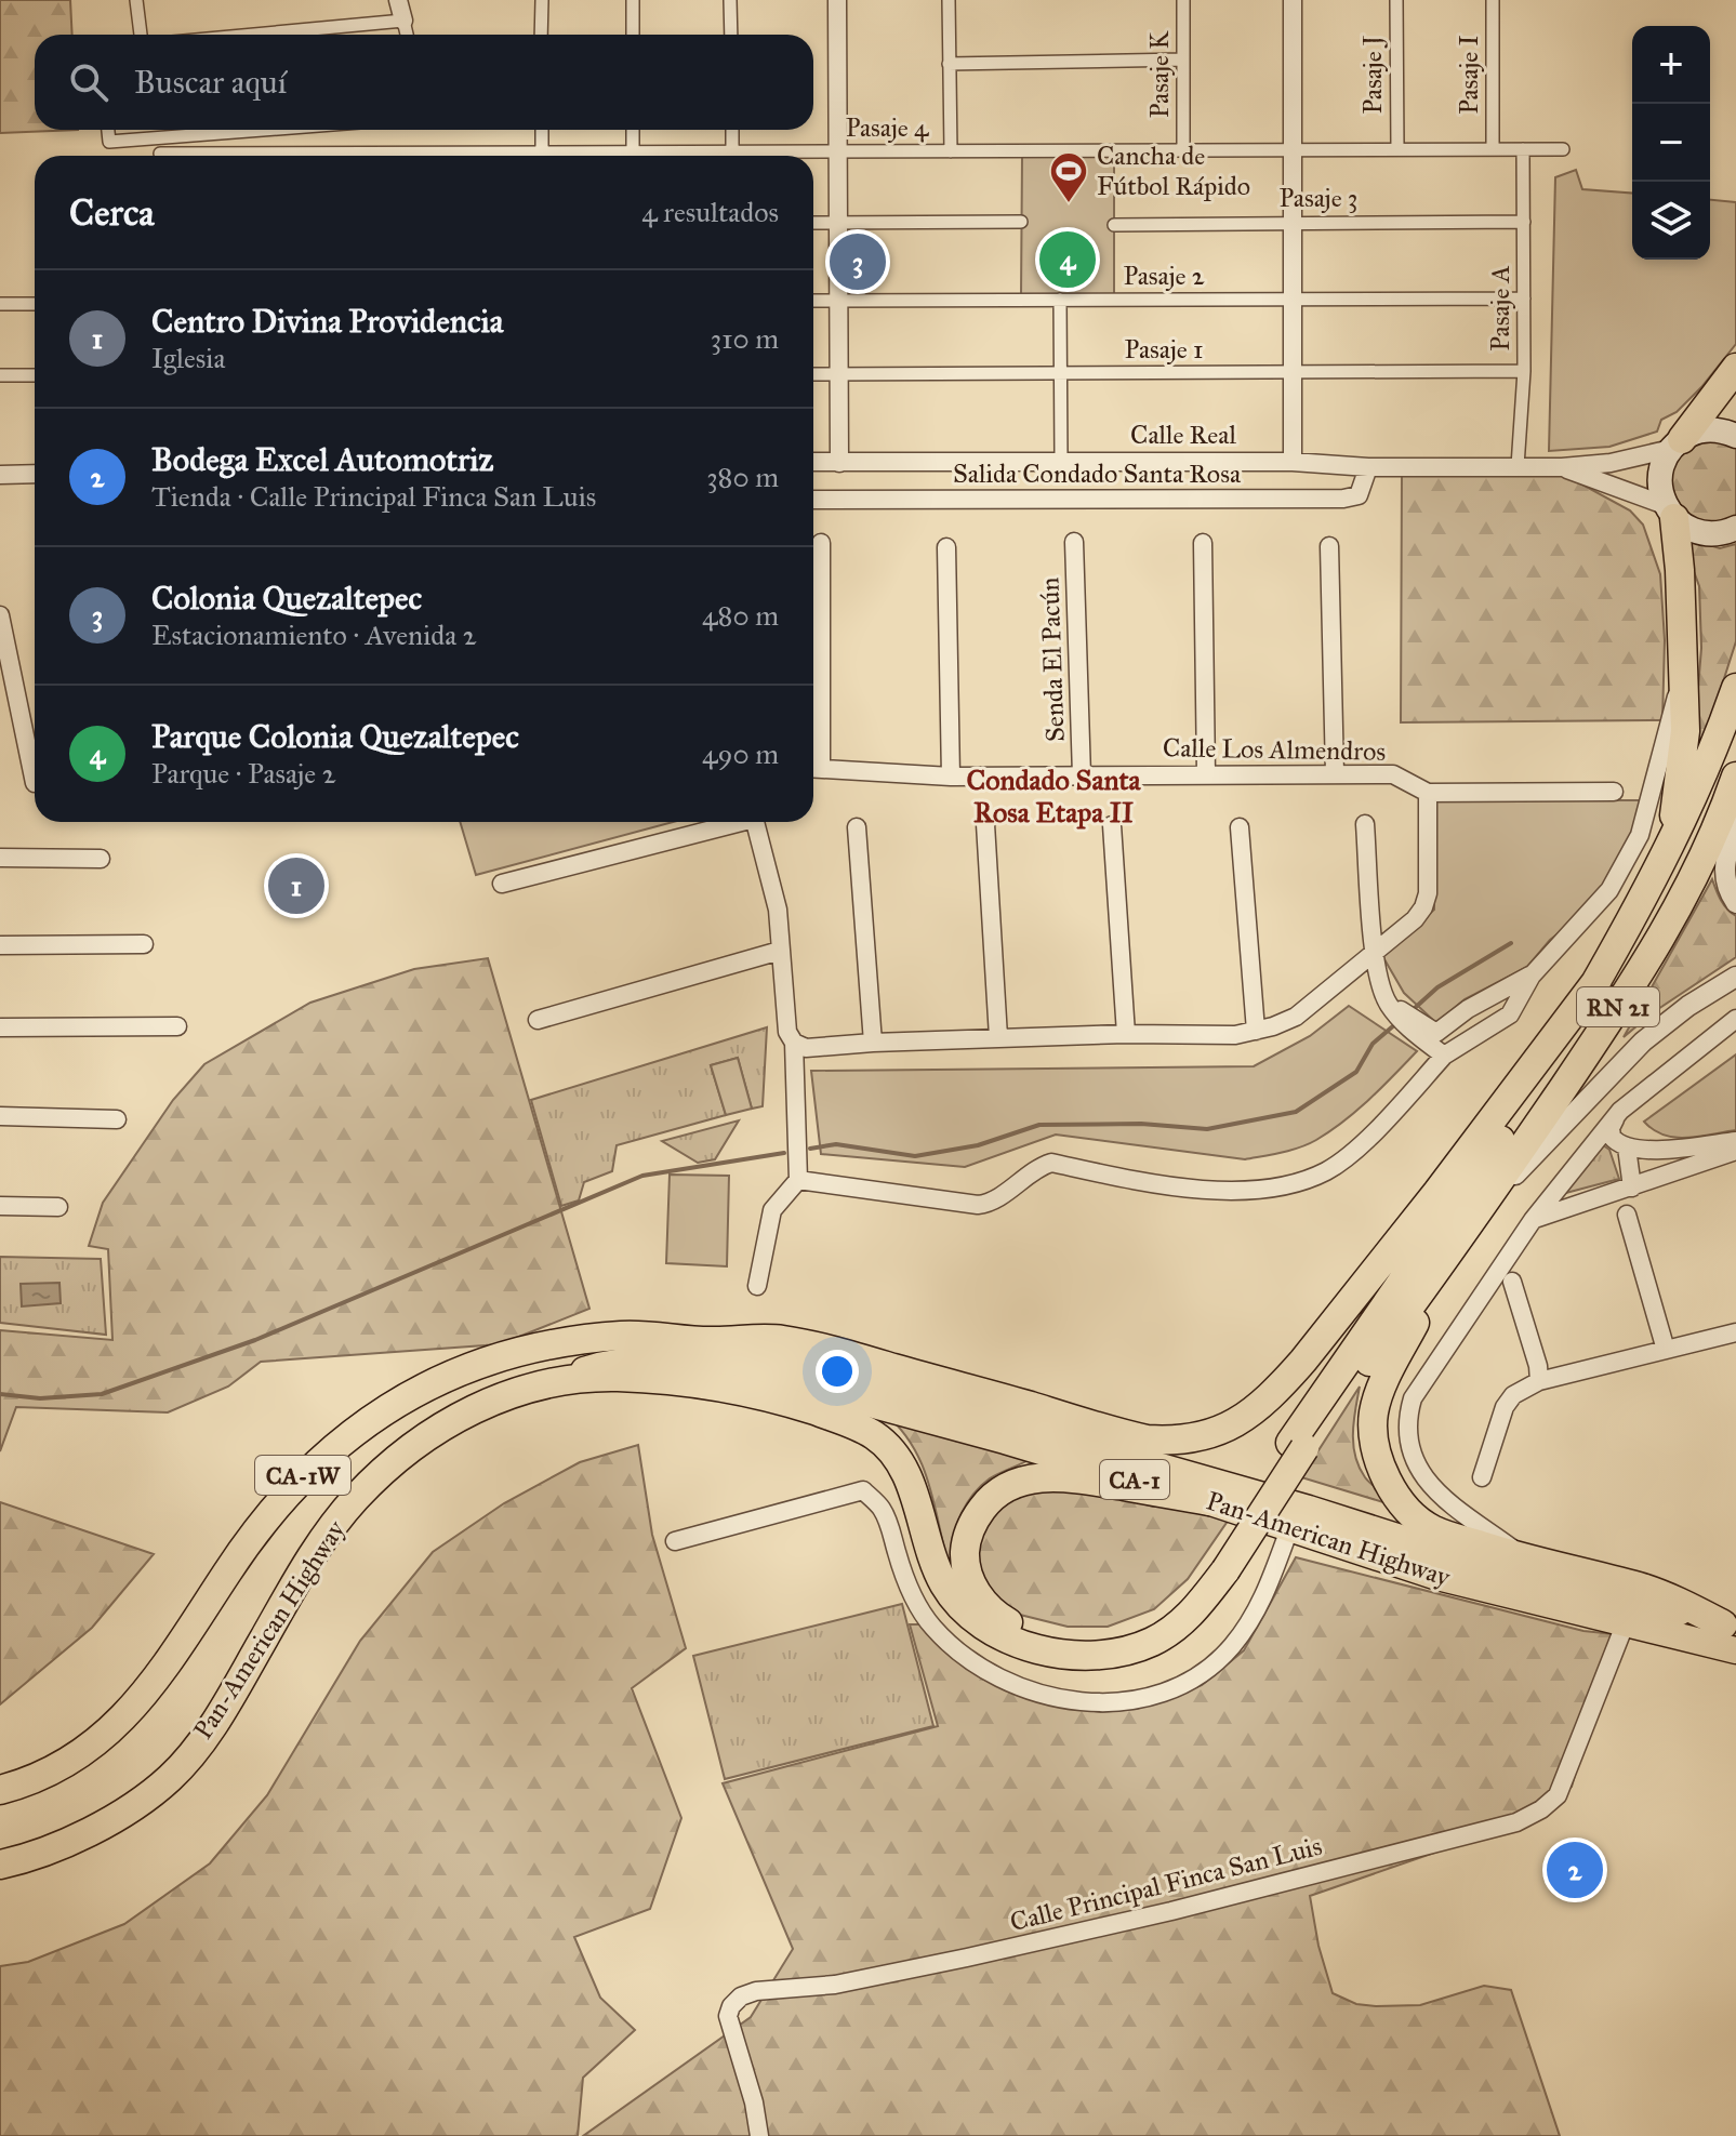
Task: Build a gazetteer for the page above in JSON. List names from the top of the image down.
{
  "streets": {
    "highway": ["RN 21", "CA-1W", "Pan-American Highway"],
    "main road": ["CA-1"],
    "street": [
      "Pasaje K",
      "Pasaje J",
      "Pasaje I",
      "Pasaje 4",
      "Pasaje 3",
      "Pasaje 2",
      "Pasaje A",
      "Pasaje 1",
      "Calle Real",
      "Salida Condado Santa Rosa",
      "Senda El Pacún",
      "Calle Los Almendros",
      "Calle Principal Finca San Luis"
    ]
  },
  "crossings": [
    ["Pasaje K", "Pasaje 4"],
    ["Pasaje J", "Pasaje 4"],
    ["Pasaje I", "Pasaje 4"],
    ["Pasaje 4", "Pasaje A"],
    ["Pasaje 3", "Pasaje A"],
    ["Pasaje 2", "Pasaje A"],
    ["Pasaje A", "Pasaje 1"],
    ["Pasaje A", "Calle Real"],
    ["Calle Real", "Salida Condado Santa Rosa"],
    ["Senda El Pacún", "Calle Los Almendros"],
    ["Pan-American Highway", "Calle Principal Finca San Luis"]
  ],
  "districts": ["Condado Santa Rosa Etapa II"],
  "places": {
    "sports": ["Cancha de Fútbol Rápido"]
  },
  "page": {
    "map_buttons": ["+", "−"],
    "search": "Buscar aquí",
    "heading": ["Cerca", "4 resultados"],
    "pins": [
      "4",
      "3",
      "1",
      "2"
    ],
    "list": [
      {
        "mark": "1",
        "name": "Centro Divina Providencia",
        "note": "Iglesia",
        "value": "310 m"
      },
      {
        "mark": "2",
        "name": "Bodega Excel Automotriz",
        "note": "Tienda · Calle Principal Finca San Luis",
        "value": "380 m"
      },
      {
        "mark": "3",
        "name": "Colonia Quezaltepec",
        "note": "Estacionamiento · Avenida 2",
        "value": "480 m"
      },
      {
        "mark": "4",
        "name": "Parque Colonia Quezaltepec",
        "note": "Parque · Pasaje 2",
        "value": "490 m"
      }
    ]
  }
}
